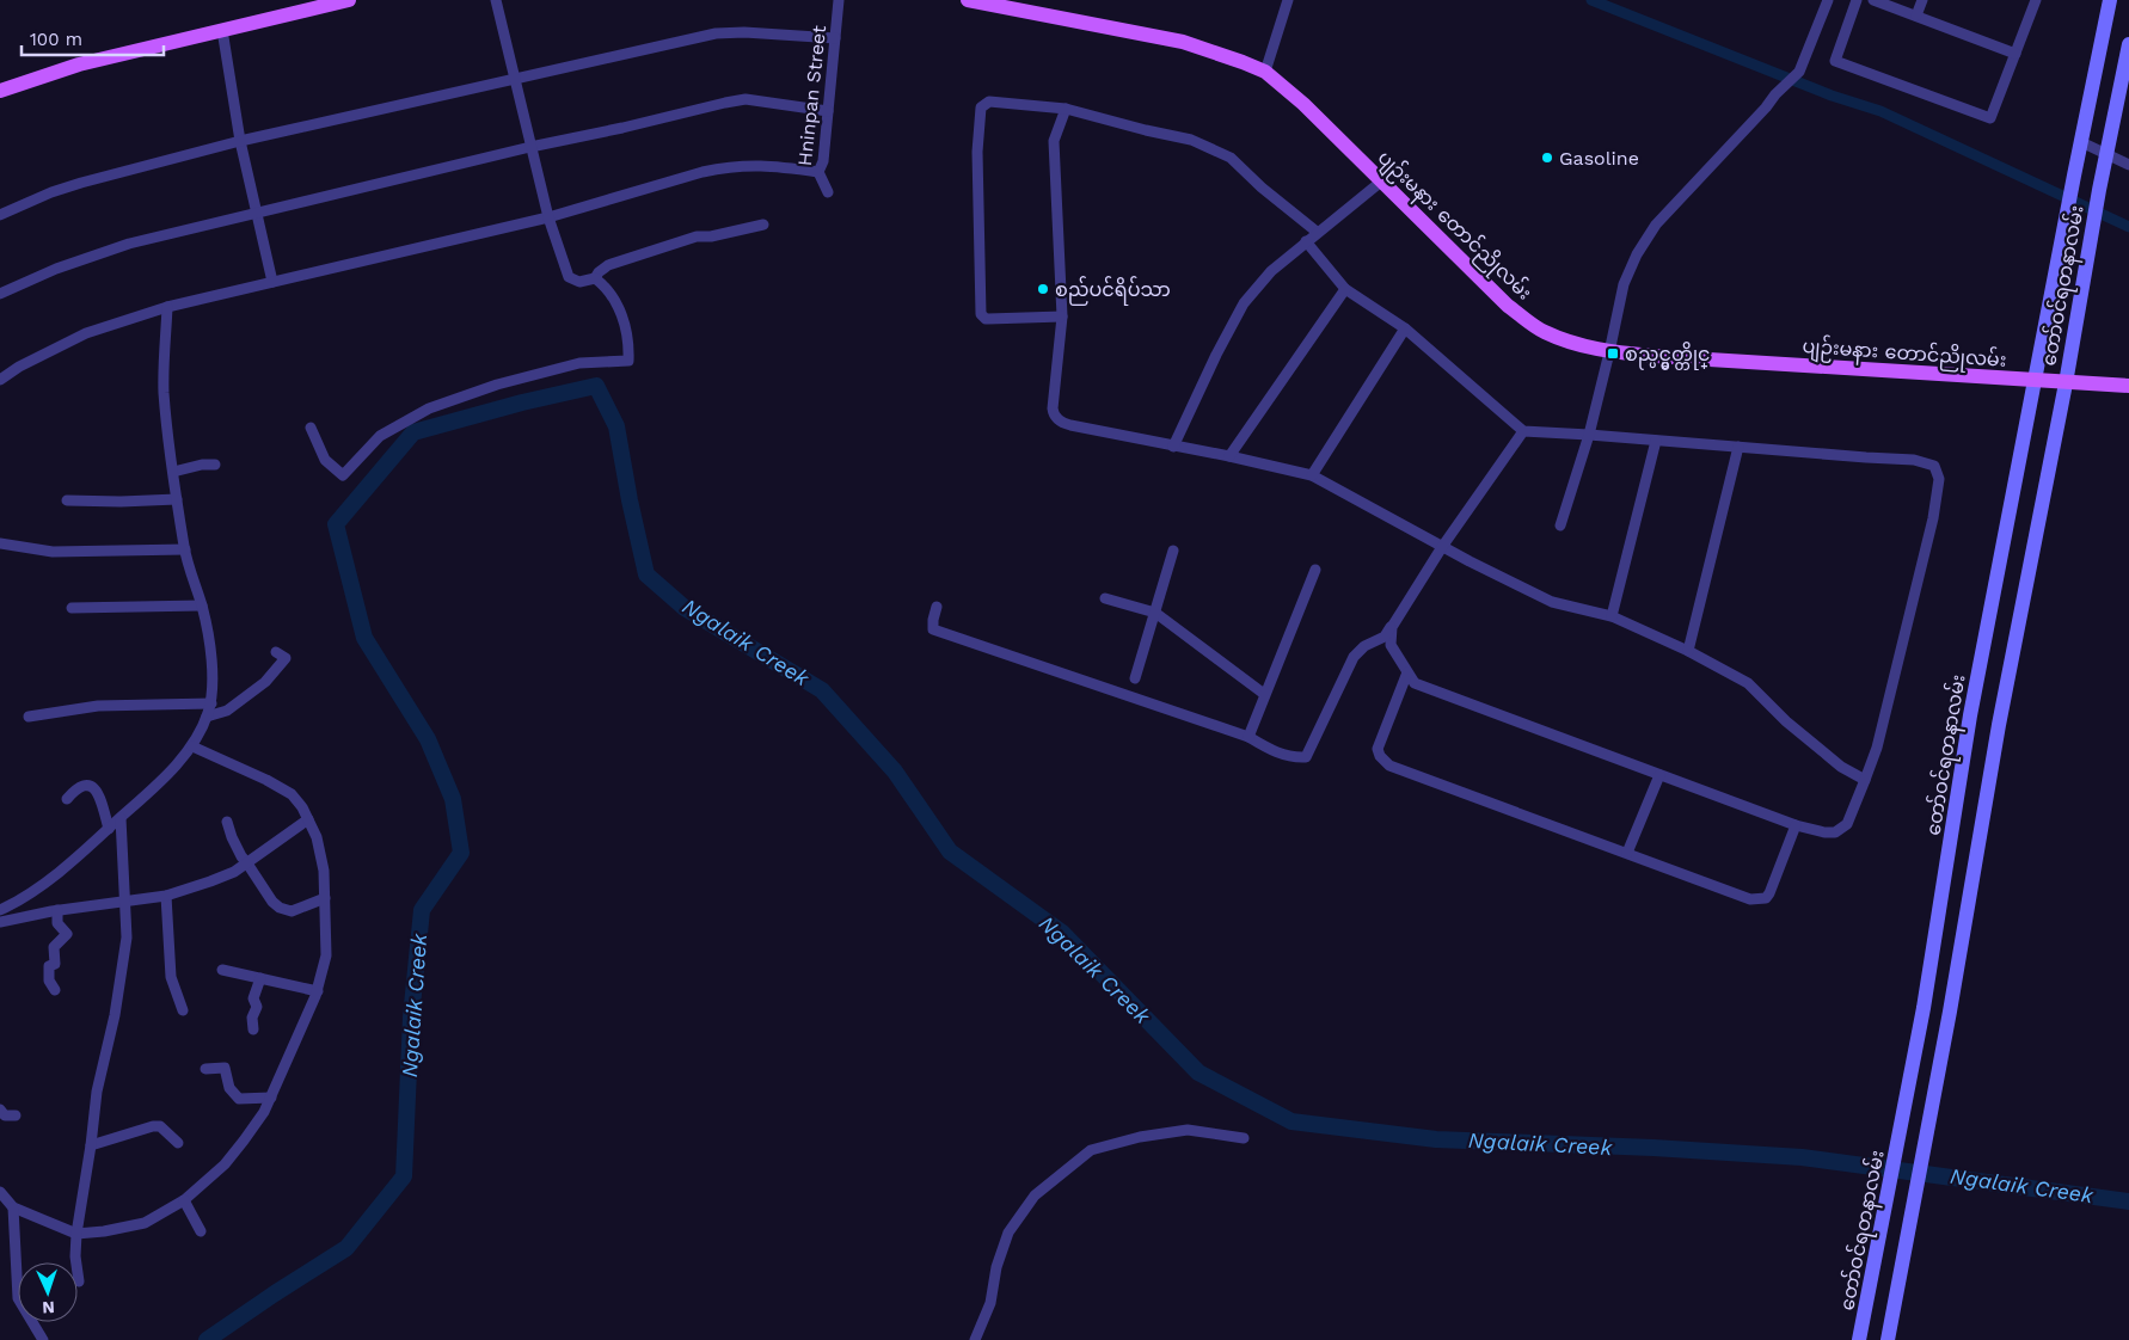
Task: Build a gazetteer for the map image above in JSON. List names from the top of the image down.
{
  "streets": {
    "main road": ["ပျဉ်းမနား တောင်ညိုလမ်း", "တော်ဝင်ရတနာလမ်း"],
    "street": ["Hninpan Street"]
  },
  "crossings": [
    ["ပျဉ်းမနား တောင်ညိုလမ်း", "တော်ဝင်ရတနာလမ်း"]
  ],
  "water": ["Ngalaik Creek"],
  "places": {
    "other": ["Gasoline", "စည်ပင်ရိပ်သာ"],
    "transit": ["စည္ပင္မွတ္တိုင္"]
  },
  "scale_bar": "100 m",
  "north": "bottom"
}
